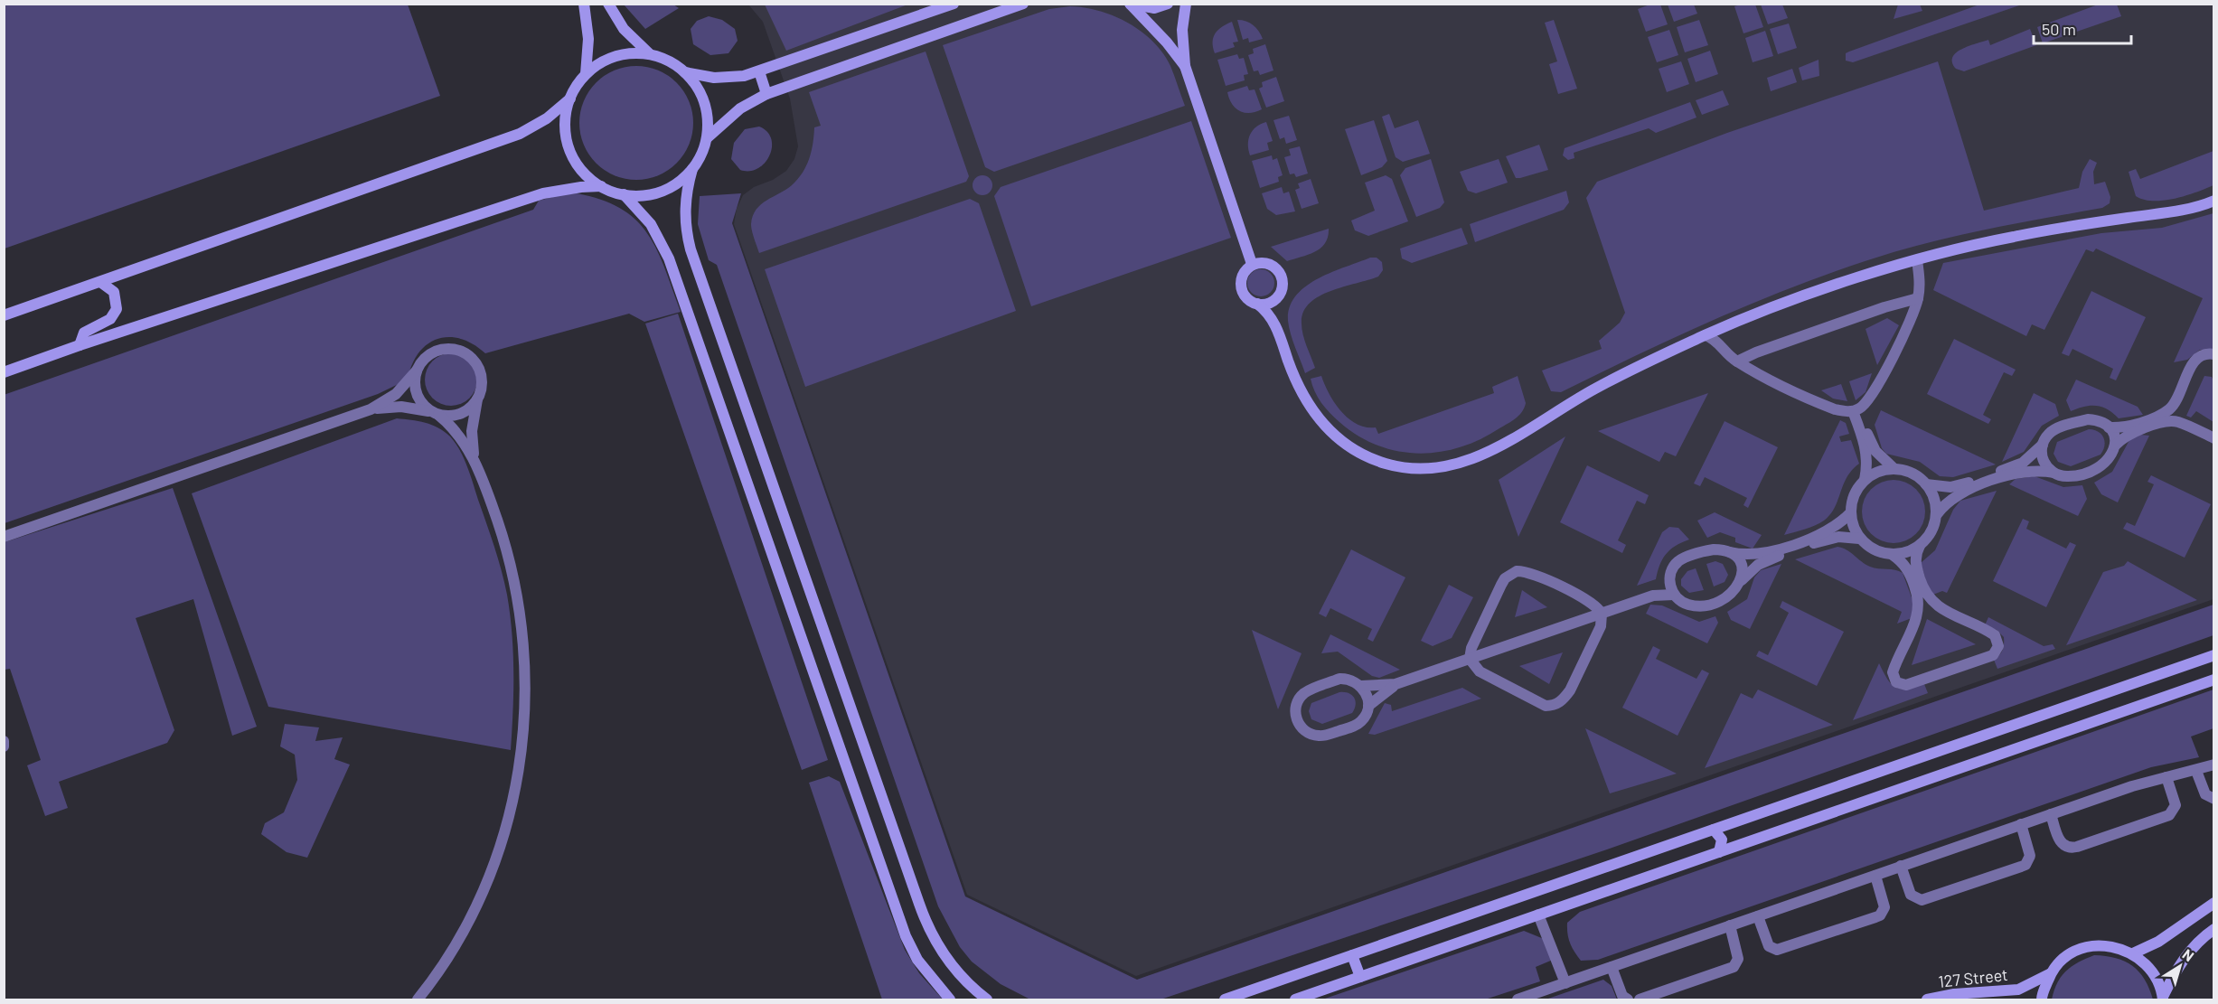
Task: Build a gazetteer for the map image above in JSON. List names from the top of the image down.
{
  "streets": {
    "street": ["127 Street"]
  },
  "scale_bar": "50 m",
  "north": "top right"
}
